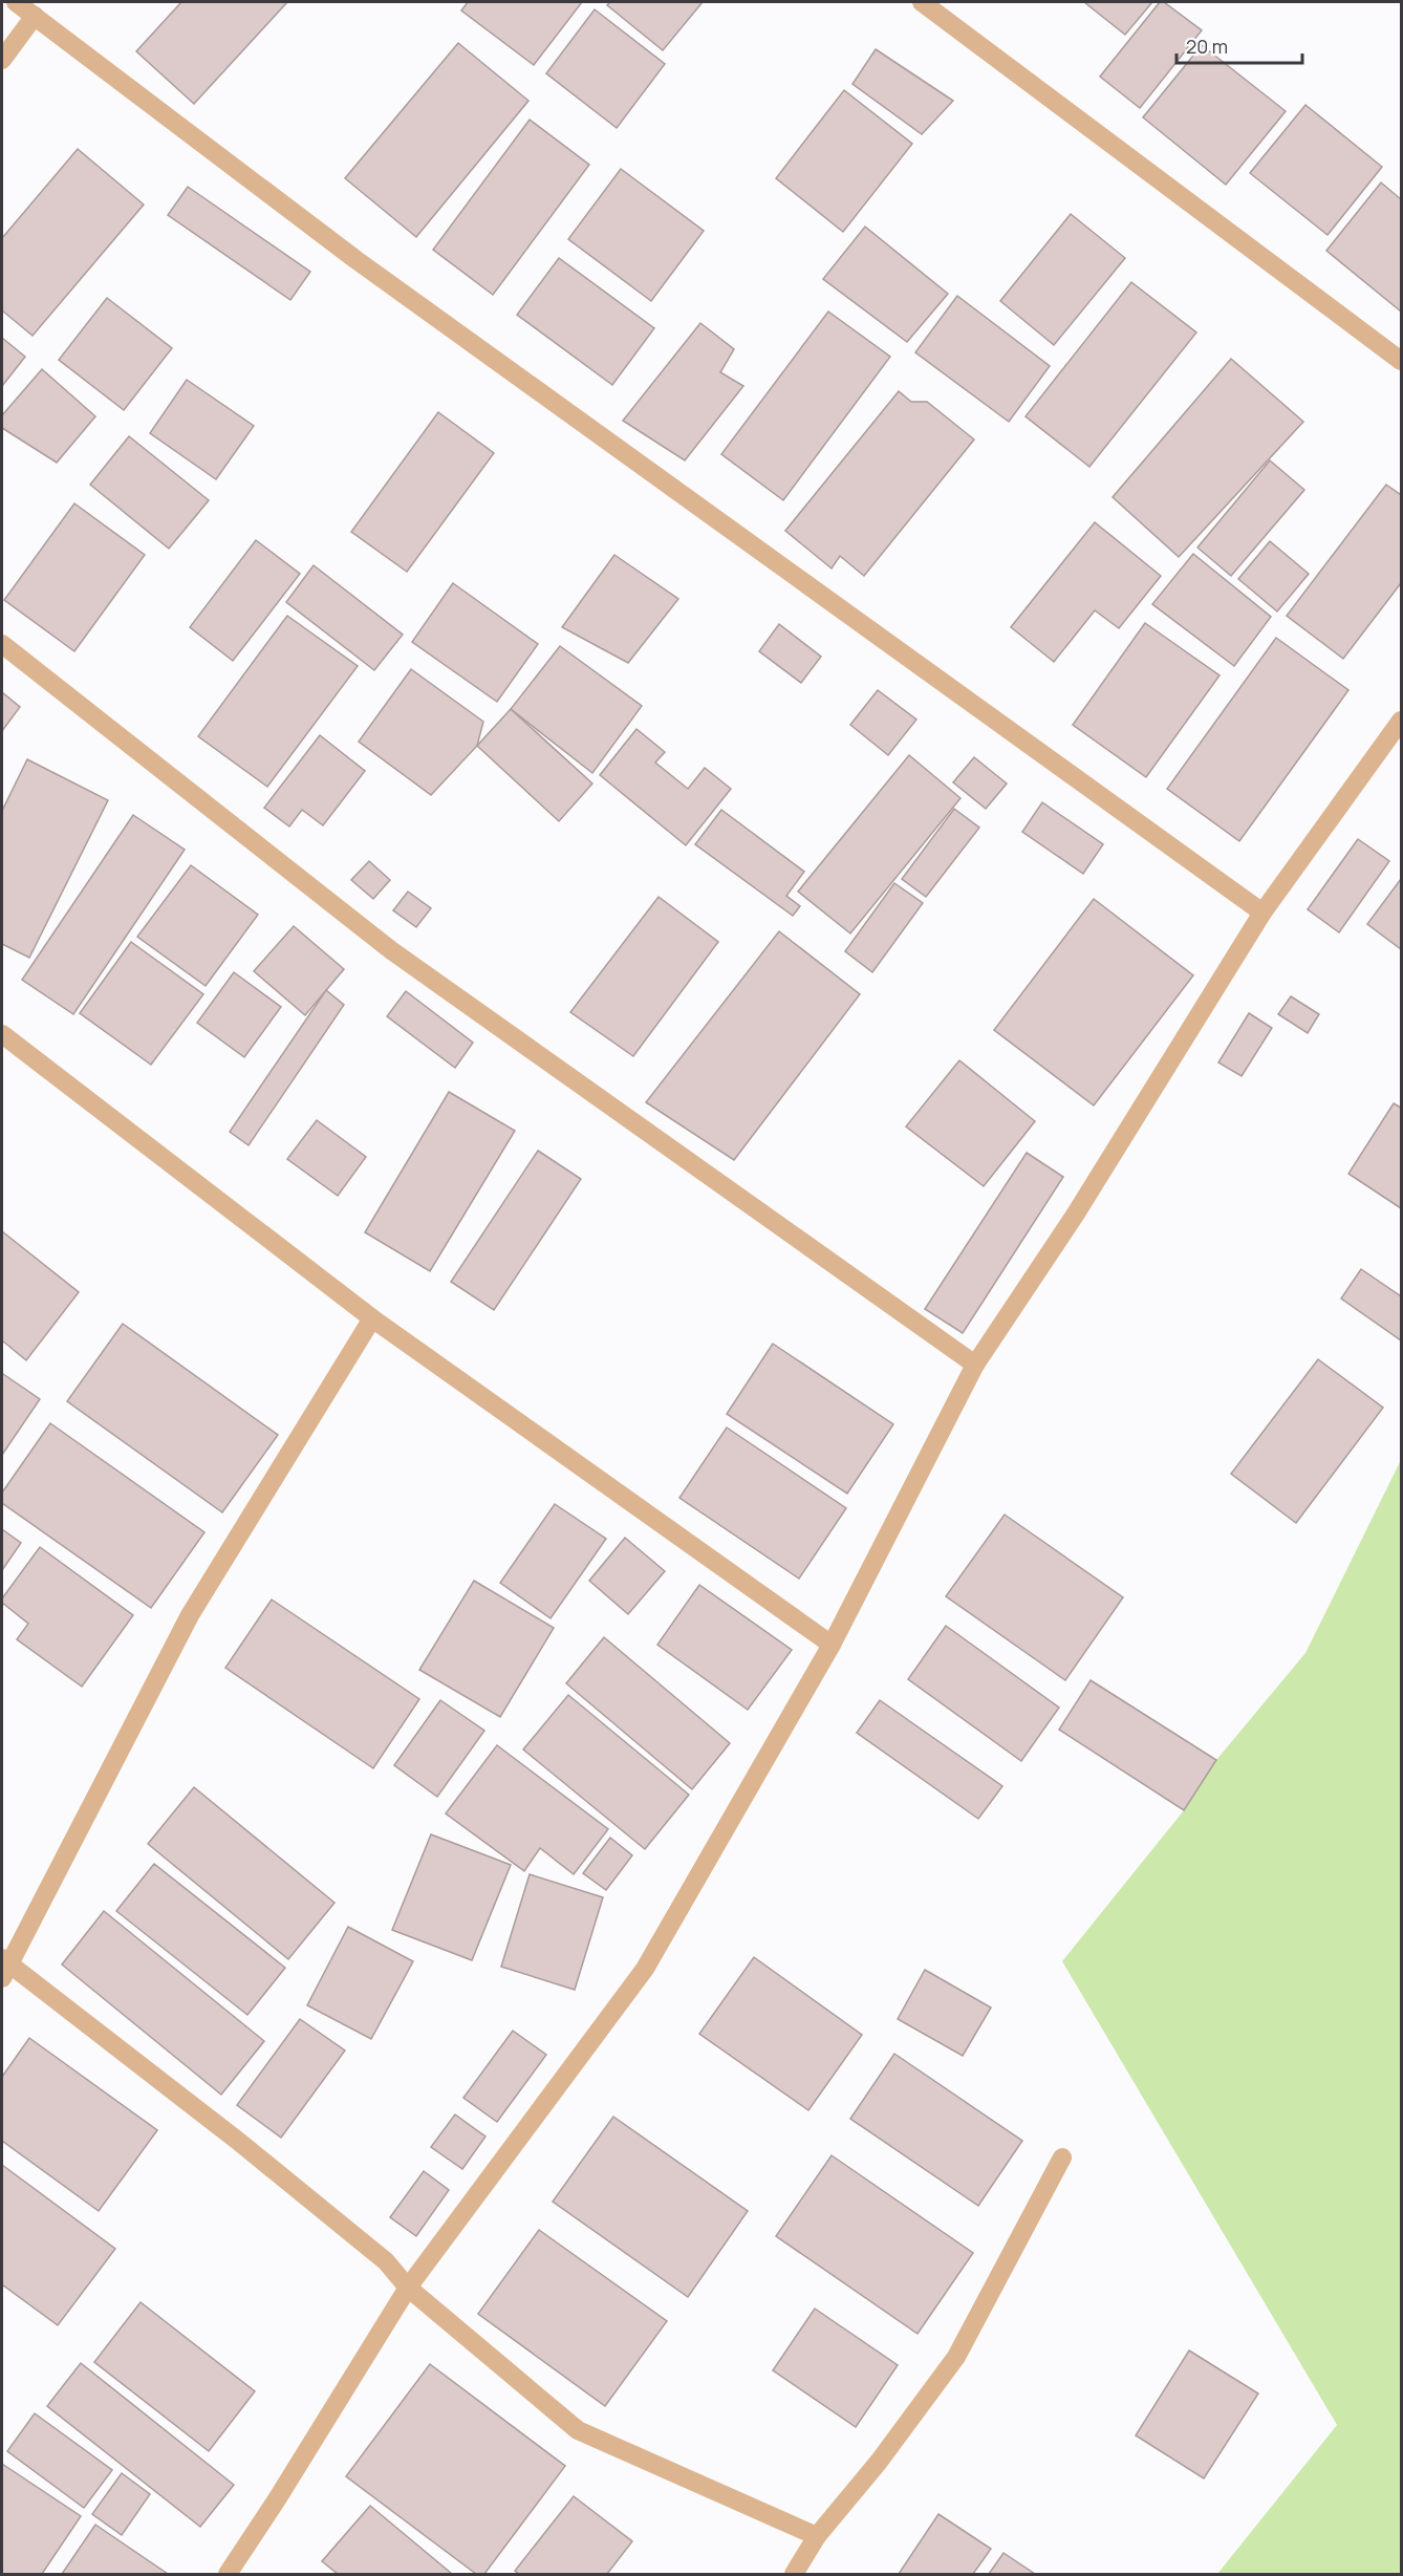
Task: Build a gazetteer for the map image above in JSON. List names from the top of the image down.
{
  "scale_bar": "20 m"
}
